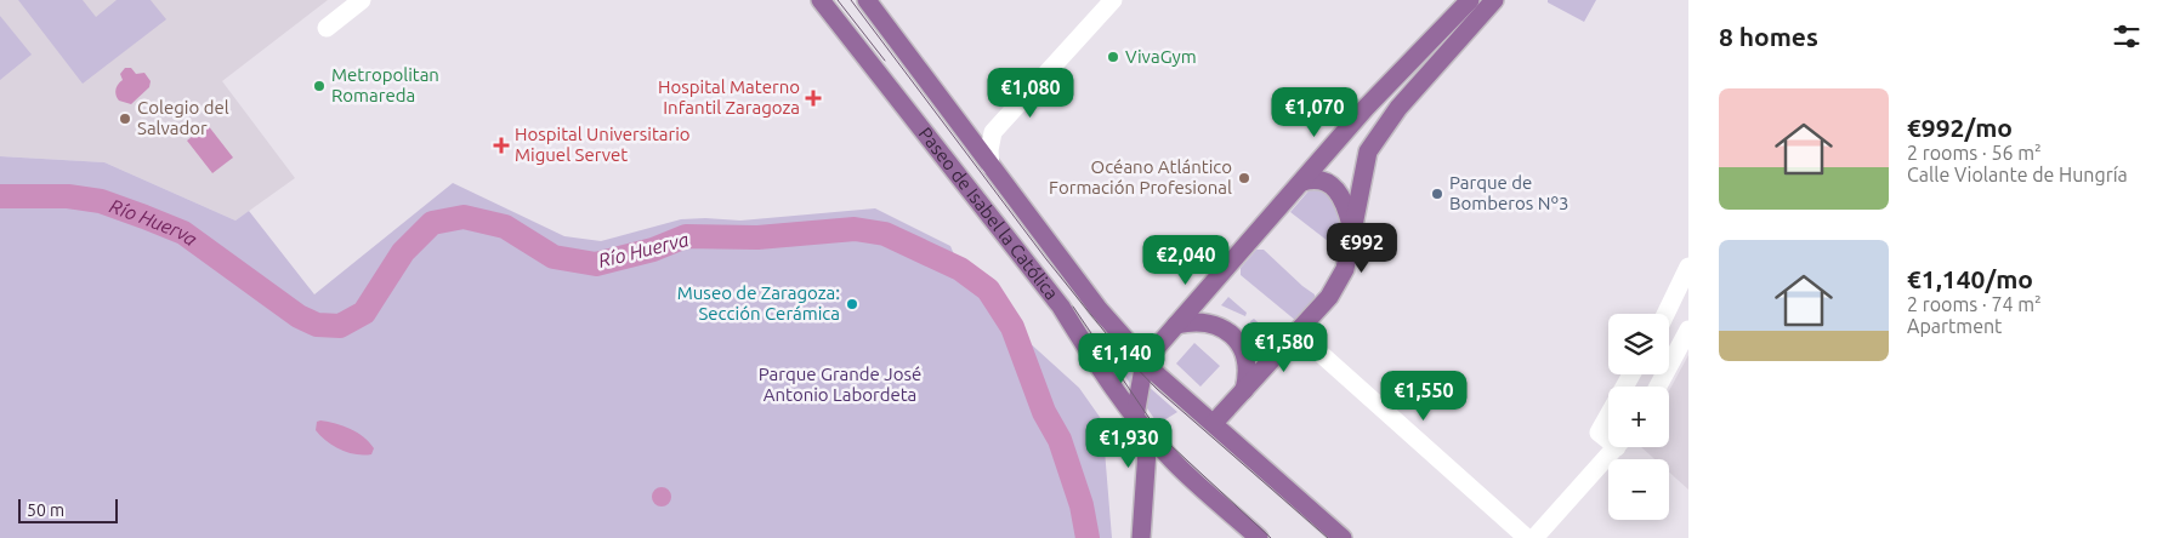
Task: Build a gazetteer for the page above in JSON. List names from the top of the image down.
{
  "streets": {
    "main road": ["Paseo de Isabel la Católica"]
  },
  "water": ["Río Huerva"],
  "parks": ["Parque Grande José Antonio Labordeta"],
  "places": {
    "other": [
      "VivaGym",
      "Metropolitan Romareda",
      "Colegio del Salvador",
      "Océano Atlántico Formación Profesional",
      "Parque de Bomberos Nº3",
      "Museo de Zaragoza: Sección Cerámica"
    ],
    "health": ["Hospital Materno Infantil Zaragoza", "Hospital Universitario Miguel Servet"]
  },
  "scale_bar": "50 m",
  "page": {
    "heading": "8 homes",
    "price": [
      "€1,080",
      "€1,070",
      "€992",
      "€2,040",
      "€1,580",
      "€1,140",
      "€1,550",
      "€1,930"
    ],
    "list": [
      {
        "name": "€992/mo",
        "note": "2 rooms · 56 m² · Calle Violante de Hungría"
      },
      {
        "name": "€1,140/mo",
        "note": "2 rooms · 74 m² · Apartment"
      }
    ],
    "map_buttons": ["+", "−"],
    "scale": "50 m"
  }
}
